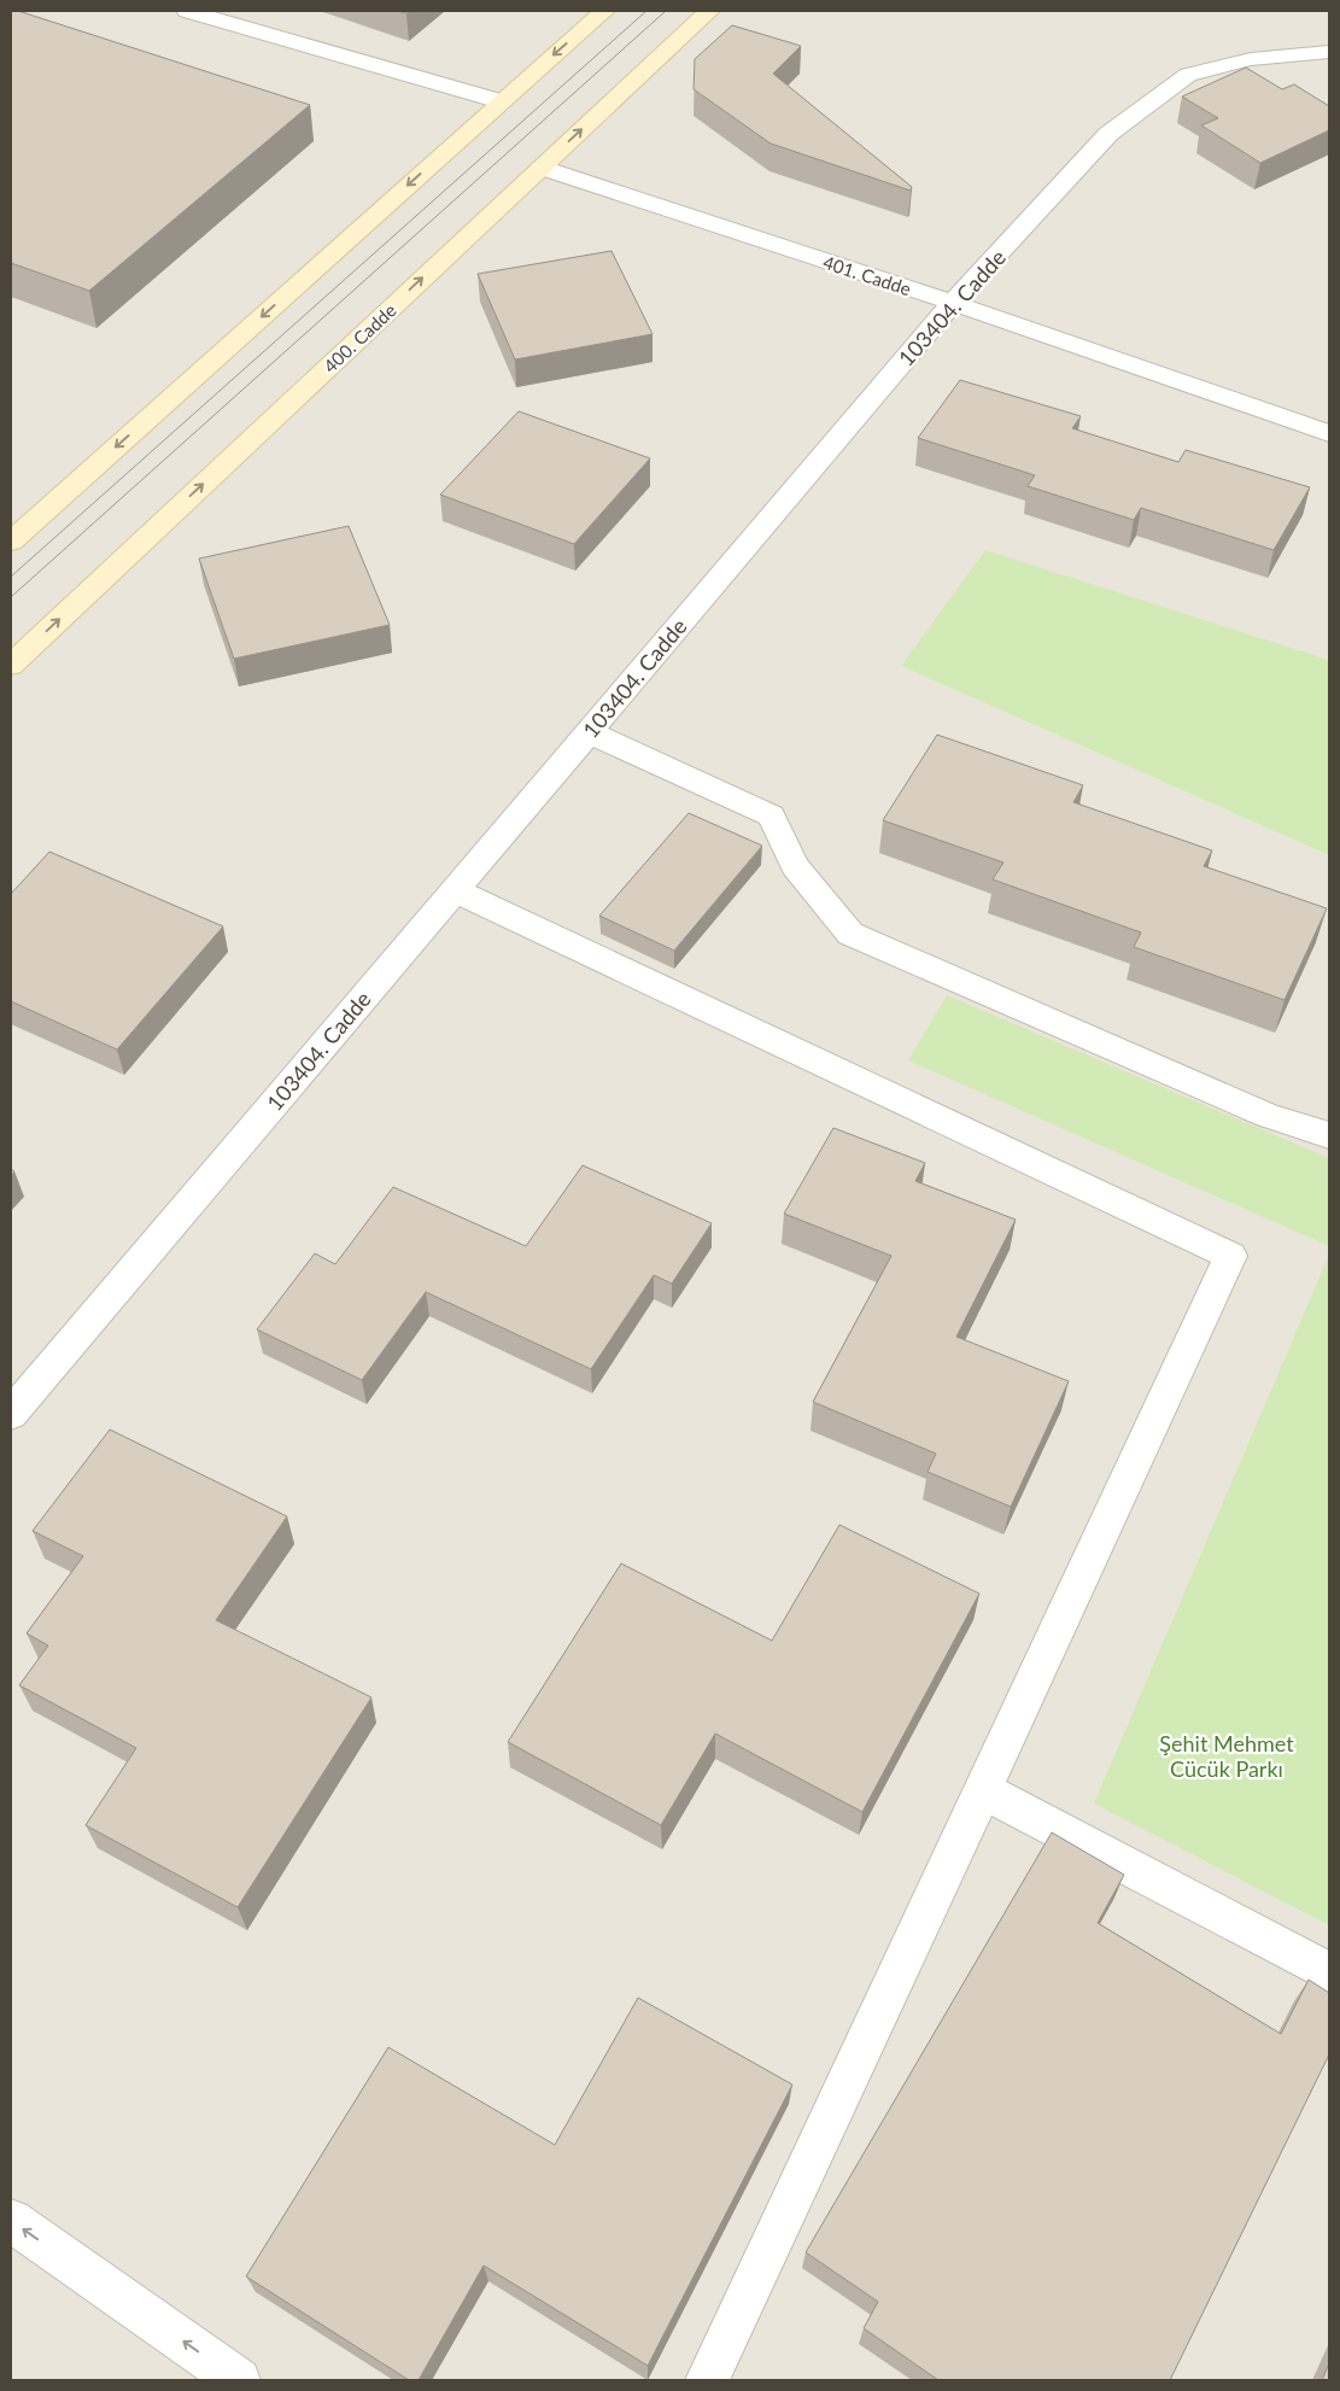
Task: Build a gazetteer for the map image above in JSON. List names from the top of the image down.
{
  "streets": {
    "main road": ["400. Cadde"],
    "street": ["401. Cadde", "103404. Cadde"]
  },
  "crossings": [
    ["401. Cadde", "103404. Cadde"],
    ["401. Cadde", "400. Cadde"]
  ],
  "parks": ["Şehit Mehmet Cücük Parkı"]
}
